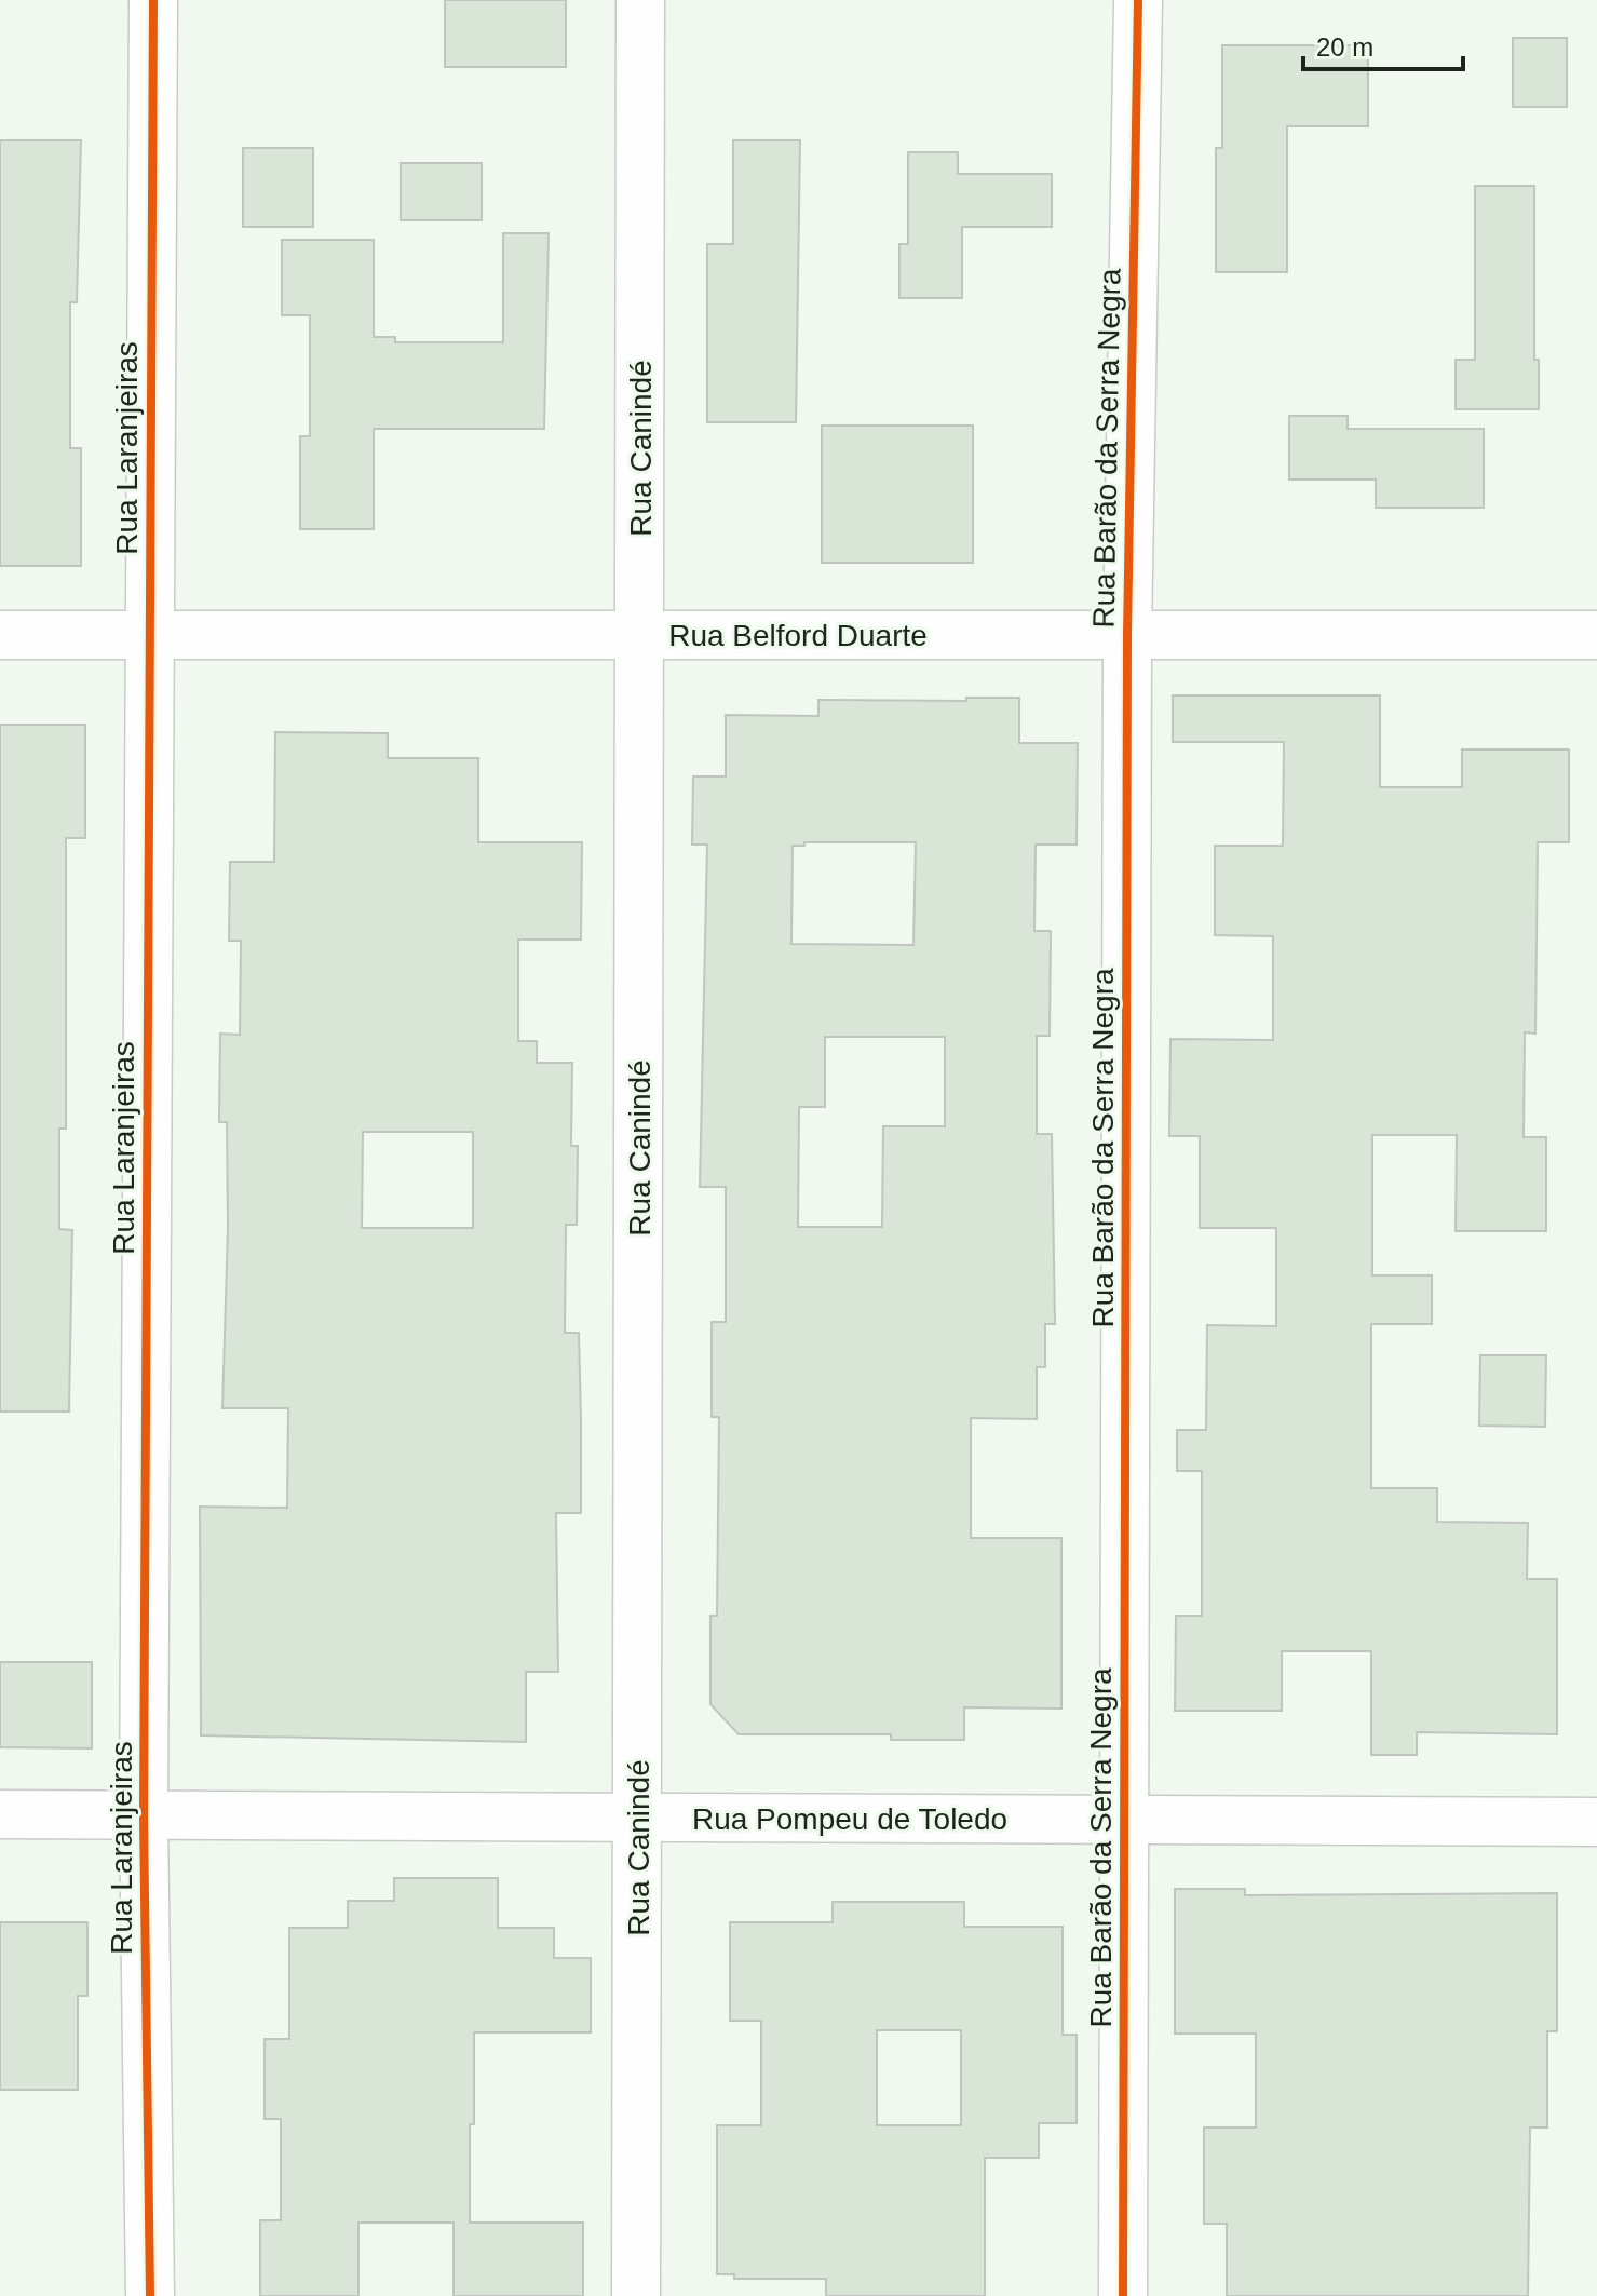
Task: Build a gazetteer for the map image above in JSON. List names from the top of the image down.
{
  "streets": {
    "street": [
      "Rua Laranjeiras",
      "Rua Canindé",
      "Rua Barão da Serra Negra",
      "Rua Belford Duarte",
      "Rua Pompeu de Toledo"
    ]
  },
  "crossings": [
    ["Rua Laranjeiras", "Rua Belford Duarte"],
    ["Rua Laranjeiras", "Rua Pompeu de Toledo"],
    ["Rua Canindé", "Rua Belford Duarte"],
    ["Rua Canindé", "Rua Pompeu de Toledo"],
    ["Rua Barão da Serra Negra", "Rua Belford Duarte"],
    ["Rua Barão da Serra Negra", "Rua Pompeu de Toledo"]
  ],
  "scale_bar": "20 m"
}
